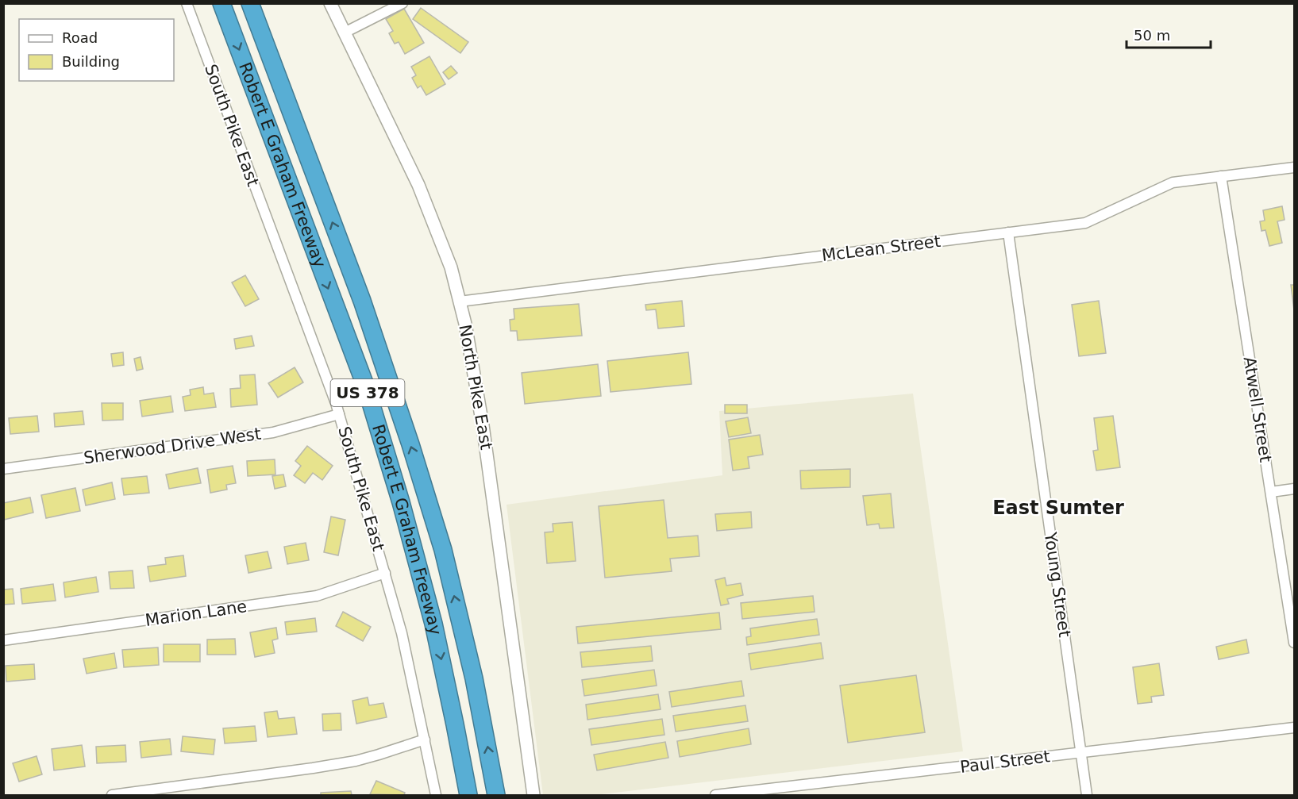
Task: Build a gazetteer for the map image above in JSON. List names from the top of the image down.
{
  "streets": {
    "highway": ["Robert E Graham Freeway", "US 378"],
    "street": [
      "South Pike East",
      "McLean Street",
      "North Pike East",
      "Atwell Street",
      "Sherwood Drive West",
      "Young Street",
      "Marion Lane",
      "Paul Street"
    ]
  },
  "crossings": [
    ["South Pike East", "Sherwood Drive West"],
    ["South Pike East", "Marion Lane"],
    ["McLean Street", "North Pike East"],
    ["McLean Street", "Atwell Street"],
    ["McLean Street", "Young Street"],
    ["Young Street", "Paul Street"]
  ],
  "districts": ["East Sumter"],
  "legend": ["Road", "Building"],
  "scale_bar": "50 m"
}
